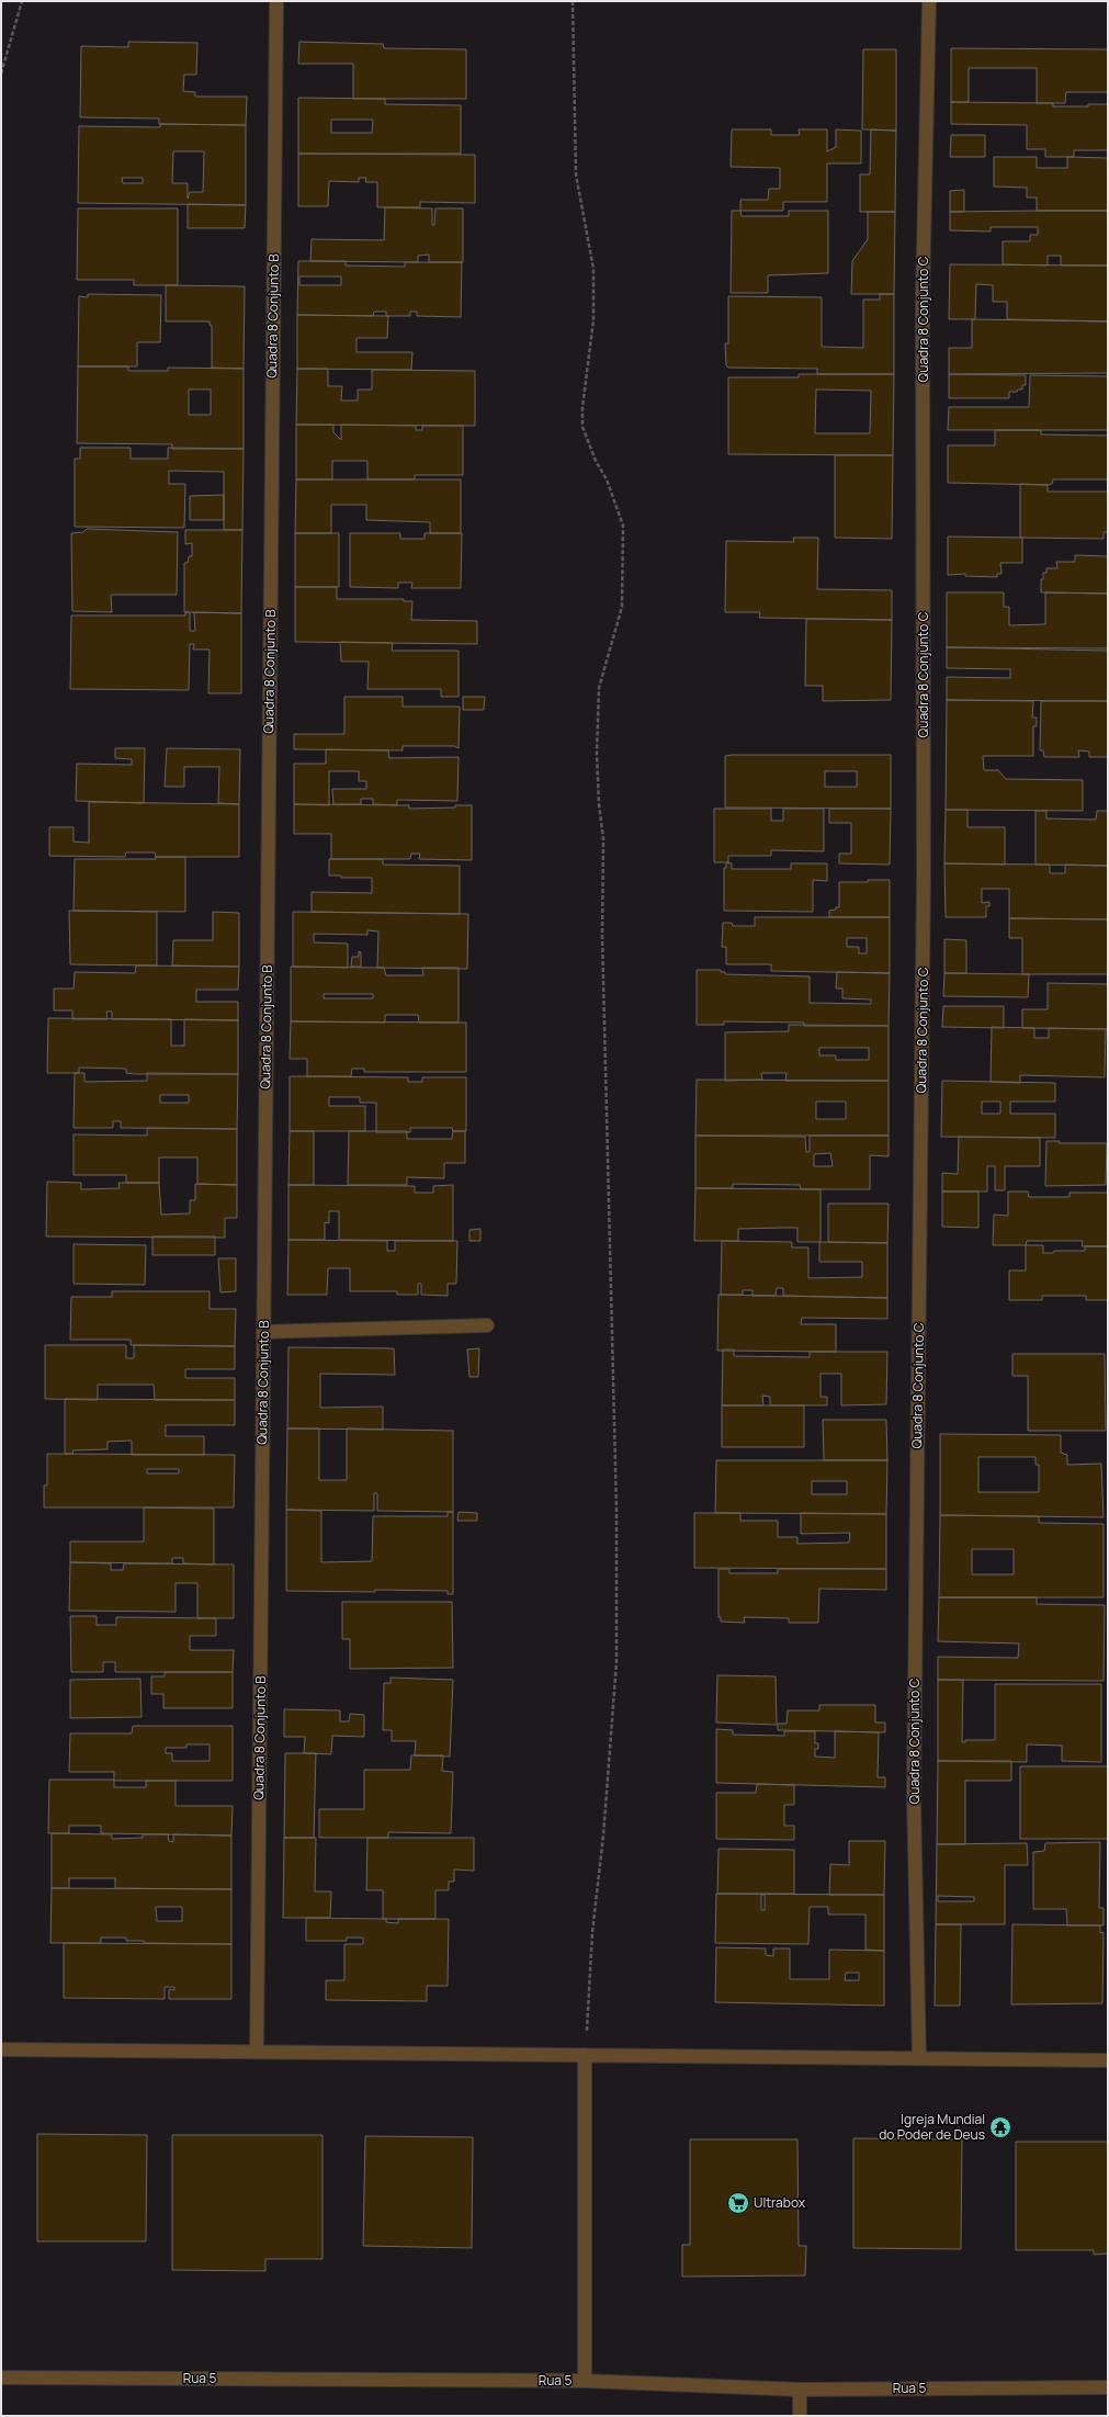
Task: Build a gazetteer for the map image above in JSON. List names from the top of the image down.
{
  "streets": {
    "street": ["Quadra 8 Conjunto B", "Quadra 8 Conjunto C", "Rua 5"]
  },
  "places": {
    "temple": ["Igreja Mundial do Poder de Deus"],
    "supermarket": ["Ultrabox"]
  }
}
